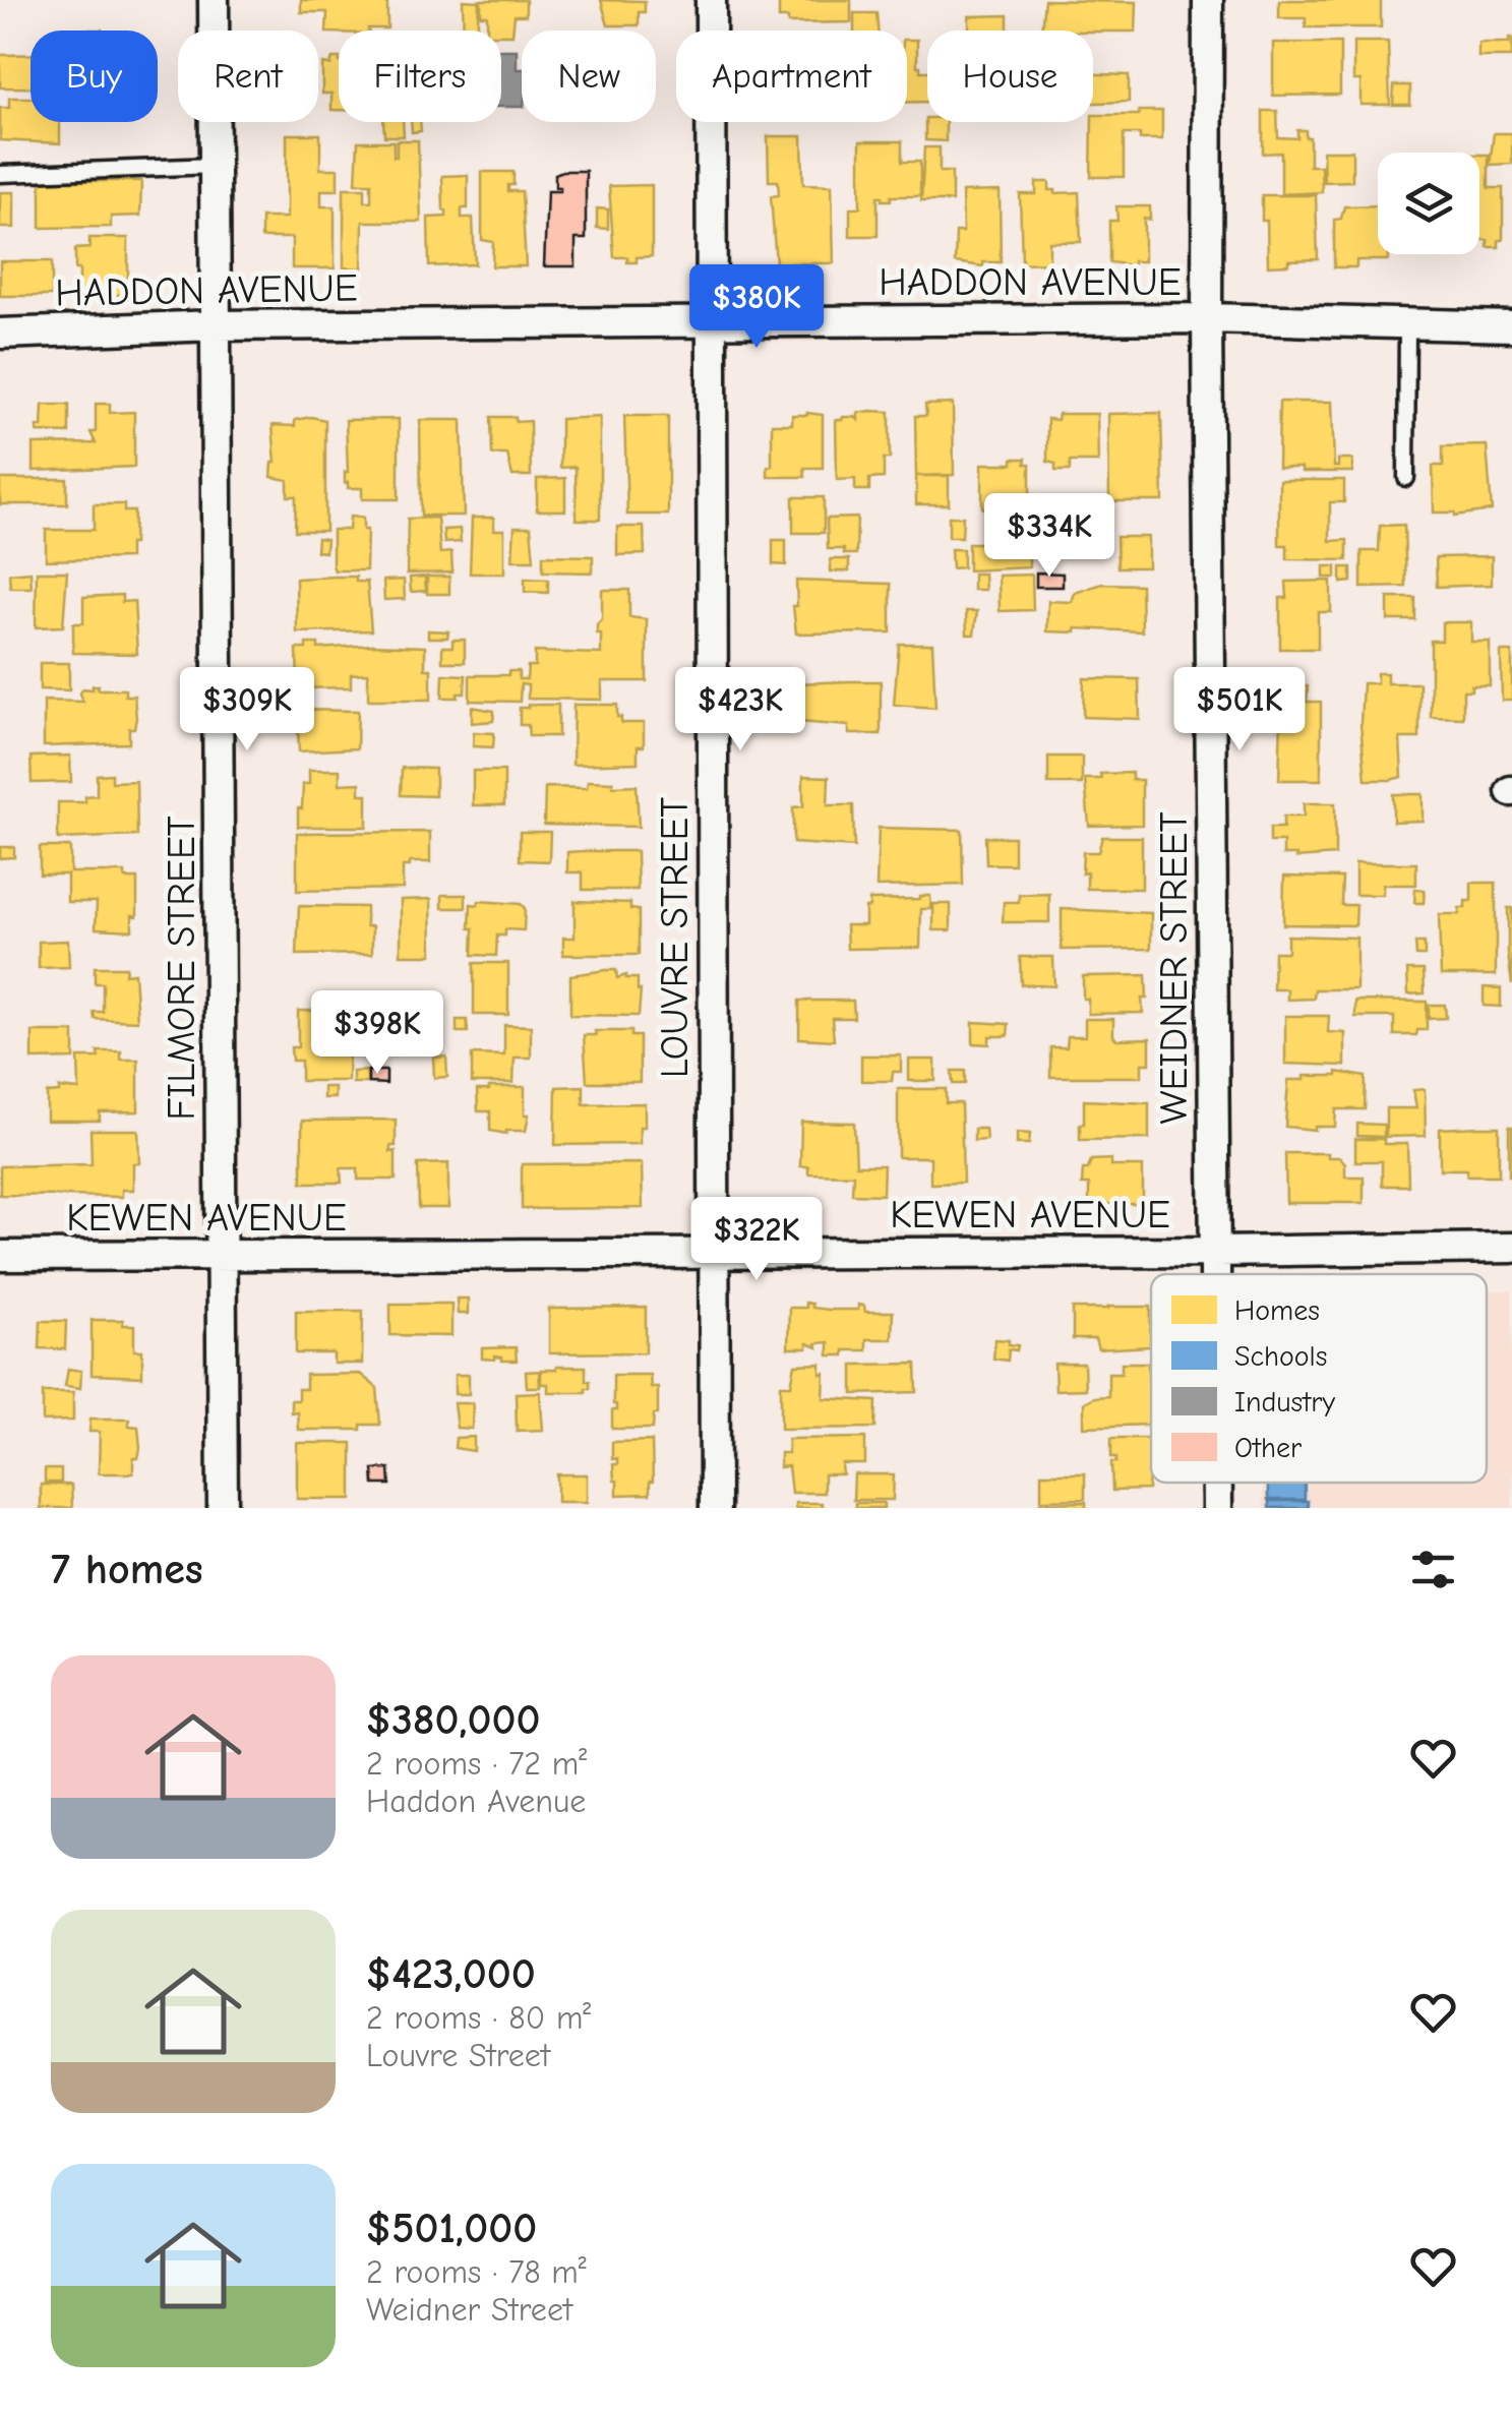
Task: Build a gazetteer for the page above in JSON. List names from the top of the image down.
{
  "streets": {
    "street": [
      "HADDON AVENUE",
      "LOUVRE STREET",
      "FILMORE STREET",
      "WEIDNER STREET",
      "KEWEN AVENUE"
    ]
  },
  "crossings": [
    ["HADDON AVENUE", "LOUVRE STREET"],
    ["HADDON AVENUE", "FILMORE STREET"],
    ["HADDON AVENUE", "WEIDNER STREET"],
    ["LOUVRE STREET", "KEWEN AVENUE"],
    ["FILMORE STREET", "KEWEN AVENUE"],
    ["WEIDNER STREET", "KEWEN AVENUE"]
  ],
  "legend": [
    "Homes",
    "Schools",
    "Industry",
    "Other"
  ],
  "page": {
    "chip": [
      "Buy",
      "Rent",
      "Filters",
      "New",
      "Apartment",
      "House"
    ],
    "price": [
      "$380K",
      "$334K",
      "$309K",
      "$423K",
      "$501K",
      "$398K",
      "$322K"
    ],
    "heading": "7 homes",
    "list": [
      {
        "name": "$380,000",
        "note": "2 rooms · 72 m² · Haddon Avenue"
      },
      {
        "name": "$423,000",
        "note": "2 rooms · 80 m² · Louvre Street"
      },
      {
        "name": "$501,000",
        "note": "2 rooms · 78 m² · Weidner Street"
      }
    ]
  }
}
